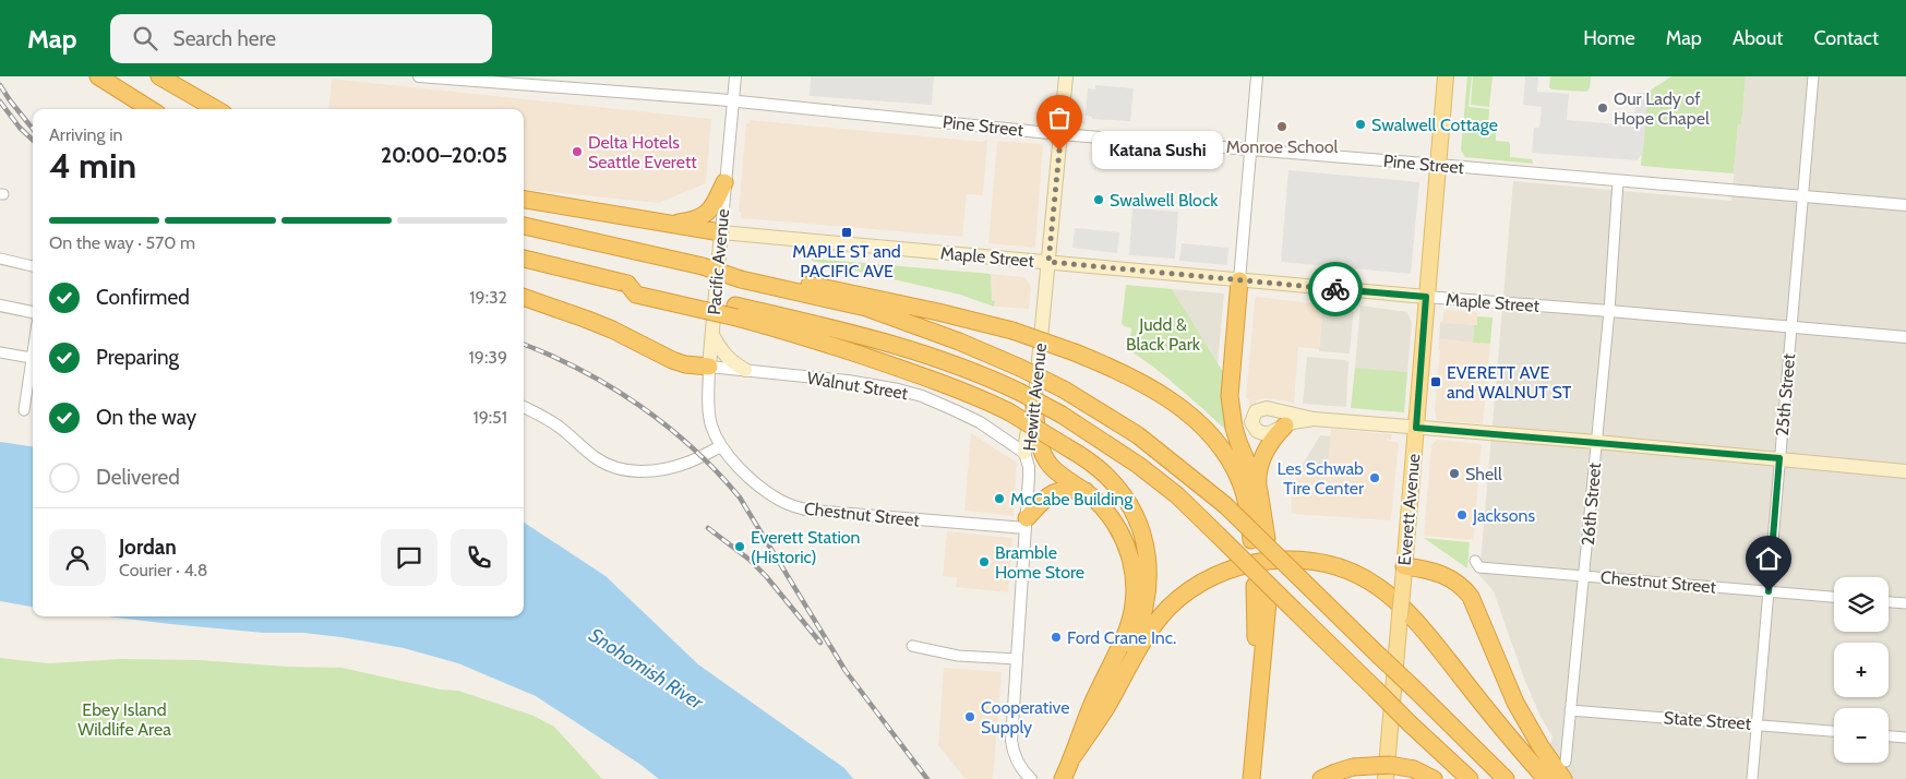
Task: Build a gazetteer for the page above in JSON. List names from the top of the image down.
{
  "streets": {
    "main road": [
      "Maple Street",
      "Pacific Avenue",
      "Hewitt Avenue",
      "Everett Avenue"
    ],
    "street": [
      "Pine Street",
      "Walnut Street",
      "25th Street",
      "26th Street",
      "Chestnut Street",
      "State Street"
    ]
  },
  "crossings": [
    ["Pine Street", "Pacific Avenue"],
    ["Pine Street", "25th Street"],
    ["Pine Street", "Hewitt Avenue"],
    ["Pine Street", "26th Street"],
    ["Pine Street", "Everett Avenue"],
    ["Maple Street", "Pacific Avenue"],
    ["Maple Street", "25th Street"],
    ["Maple Street", "Hewitt Avenue"],
    ["Maple Street", "26th Street"],
    ["Maple Street", "Everett Avenue"],
    ["Pacific Avenue", "Walnut Street"],
    ["Pacific Avenue", "Chestnut Street"],
    ["Walnut Street", "Hewitt Avenue"],
    ["25th Street", "Chestnut Street"],
    ["25th Street", "State Street"],
    ["Hewitt Avenue", "Chestnut Street"],
    ["26th Street", "Chestnut Street"],
    ["26th Street", "State Street"]
  ],
  "water": ["Snohomish River"],
  "parks": ["Judd & Black Park", "Ebey Island Wildlife Area"],
  "places": {
    "other": [
      "Our Lady of Hope Chapel",
      "Swalwell Cottage",
      "Monroe School",
      "Katana Sushi",
      "Delta Hotels Seattle Everett",
      "Swalwell Block",
      "Shell",
      "Les Schwab Tire Center",
      "McCabe Building",
      "Jacksons",
      "Everett Station (Historic)",
      "Bramble Home Store",
      "Ford Crane Inc.",
      "Cooperative Supply"
    ],
    "transit": ["MAPLE ST and PACIFIC AVE", "EVERETT AVE and WALNUT ST"]
  },
  "page": {
    "header": "Map",
    "search": "Search here",
    "nav": [
      "Home",
      "Map",
      "About",
      "Contact"
    ],
    "heading": ["4 min", "Arriving in", "20:00–20:05"],
    "panel": ["Jordan", "Courier · 4.8"],
    "bubble": "Katana Sushi",
    "bar": "On the way · 570 m",
    "list": [
      ["Confirmed", "19:32"],
      ["Preparing", "19:39"],
      ["On the way", "19:51"],
      "Delivered"
    ],
    "map_buttons": ["+", "−"]
  }
}
